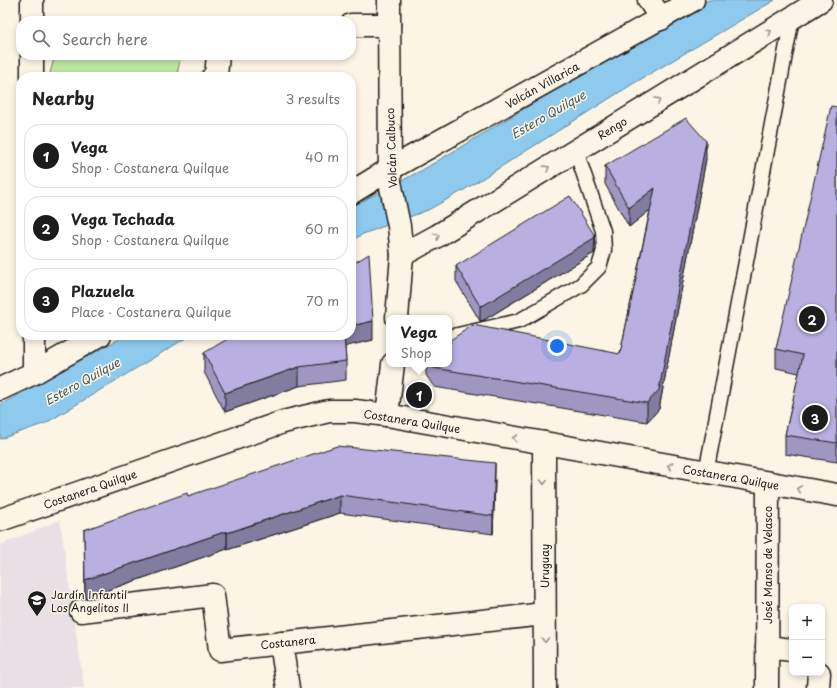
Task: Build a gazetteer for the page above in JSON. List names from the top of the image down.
{
  "streets": {
    "street": [
      "Volcán Villarica",
      "Rengo",
      "Volcán Calbuco",
      "Costanera Quilque",
      "José Manso de Velasco",
      "Uruguay",
      "Costanera"
    ]
  },
  "crossings": [
    ["Volcán Villarica", "Volcán Calbuco"],
    ["Rengo", "Volcán Calbuco"],
    ["Costanera Quilque", "José Manso de Velasco"],
    ["Costanera Quilque", "Uruguay"],
    ["Uruguay", "Costanera"]
  ],
  "one_way": ["Rengo", "Costanera Quilque", "Uruguay"],
  "water": ["Estero Quilque"],
  "places": {
    "school or university": ["Jardín Infantil Los Angelitos II"]
  },
  "page": {
    "search": "Search here",
    "heading": ["Nearby", "3 results"],
    "list": [
      {
        "mark": "1",
        "name": "Vega",
        "note": "Shop · Costanera Quilque",
        "value": "40 m"
      },
      {
        "mark": "2",
        "name": "Vega Techada",
        "note": "Shop · Costanera Quilque",
        "value": "60 m"
      },
      {
        "mark": "3",
        "name": "Plazuela",
        "note": "Place · Costanera Quilque",
        "value": "70 m"
      }
    ],
    "pins": ["2", "1", "3"],
    "popup": ["Vega", "Shop"],
    "map_buttons": ["+", "−"]
  }
}
